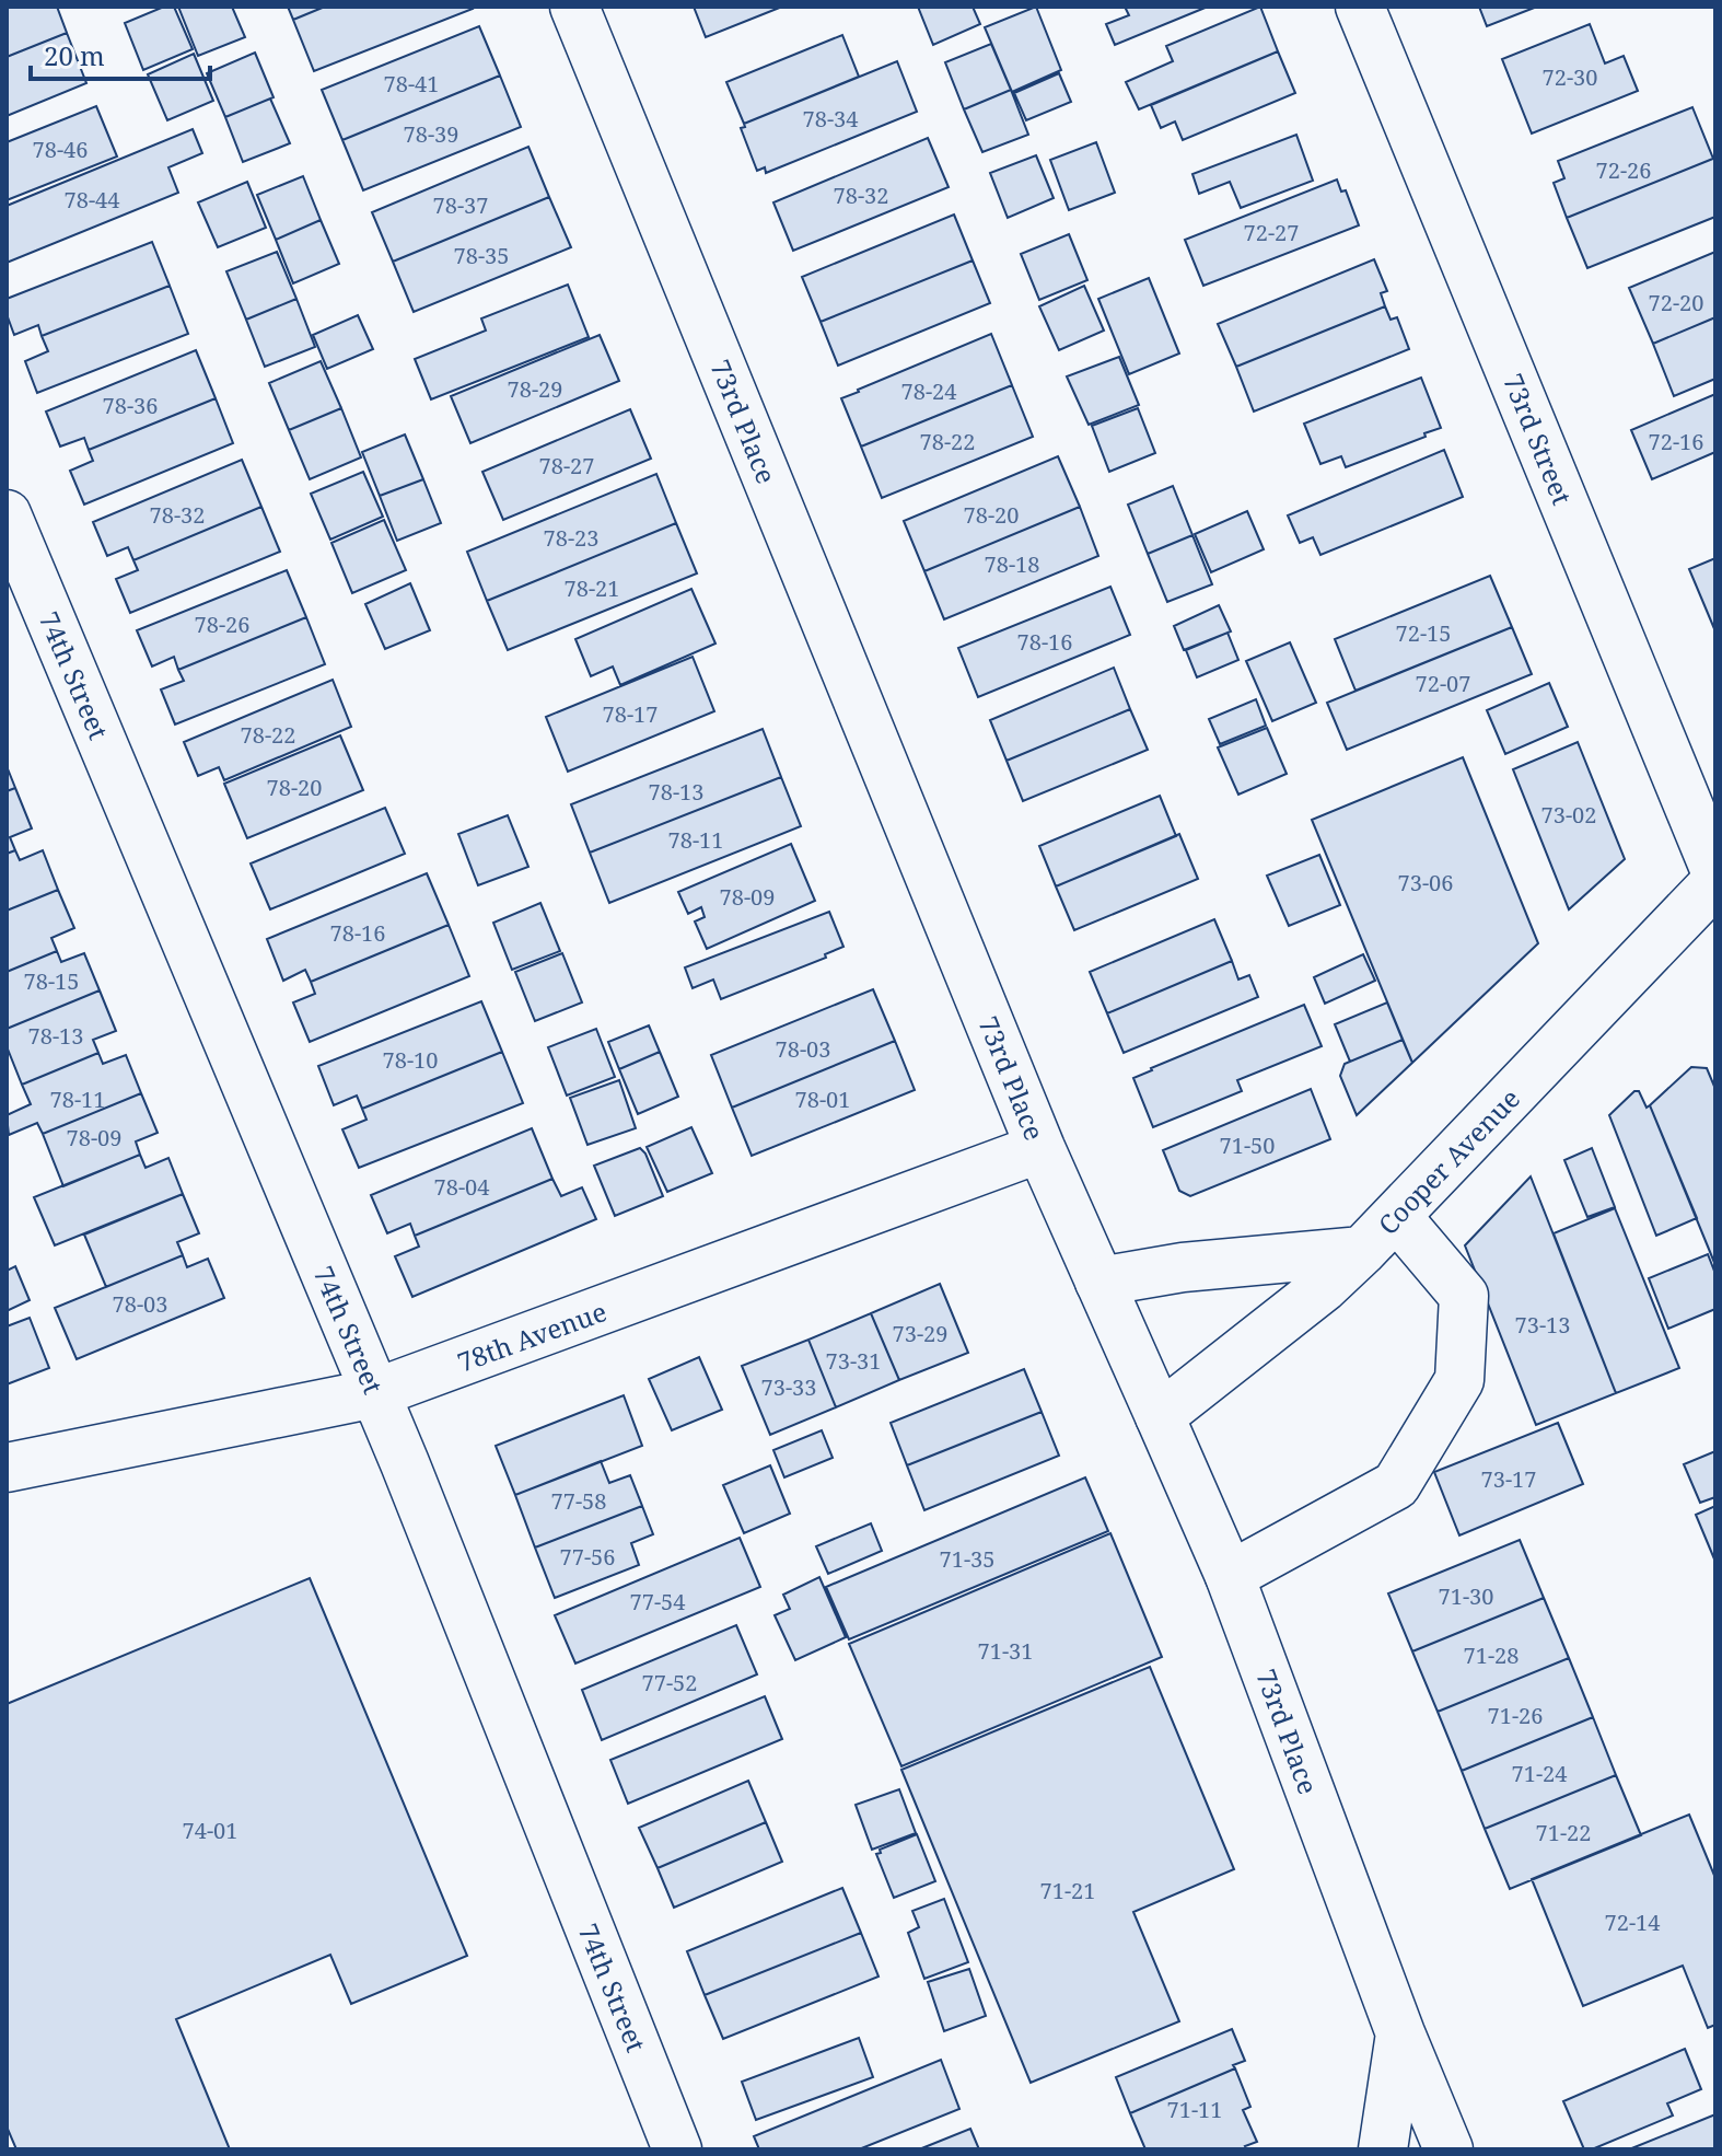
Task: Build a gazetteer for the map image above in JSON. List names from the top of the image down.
{
  "streets": {
    "street": [
      "73rd Place",
      "73rd Street",
      "74th Street",
      "Cooper Avenue",
      "78th Avenue"
    ]
  },
  "crossings": [
    ["73rd Place", "Cooper Avenue"],
    ["73rd Place", "78th Avenue"],
    ["74th Street", "78th Avenue"]
  ],
  "house_numbers": [
    "72-30",
    "78-41",
    "78-34",
    "78-39",
    "78-46",
    "72-26",
    "78-32",
    "78-44",
    "78-37",
    "72-27",
    "78-35",
    "72-20",
    "78-29",
    "78-24",
    "78-36",
    "78-22",
    "72-16",
    "78-27",
    "78-32",
    "78-20",
    "78-23",
    "78-18",
    "78-21",
    "78-26",
    "72-15",
    "78-16",
    "72-07",
    "78-17",
    "78-22",
    "78-20",
    "78-13",
    "73-02",
    "78-11",
    "73-06",
    "78-09",
    "78-16",
    "78-15",
    "78-13",
    "78-03",
    "78-10",
    "78-11",
    "78-01",
    "78-09",
    "71-50",
    "78-04",
    "78-03",
    "73-13",
    "73-29",
    "73-31",
    "73-33",
    "73-17",
    "77-58",
    "77-56",
    "71-35",
    "71-30",
    "77-54",
    "71-31",
    "71-28",
    "77-52",
    "71-26",
    "71-24",
    "74-01",
    "71-22",
    "71-21",
    "72-14",
    "71-11"
  ],
  "scale_bar": "20 m"
}
